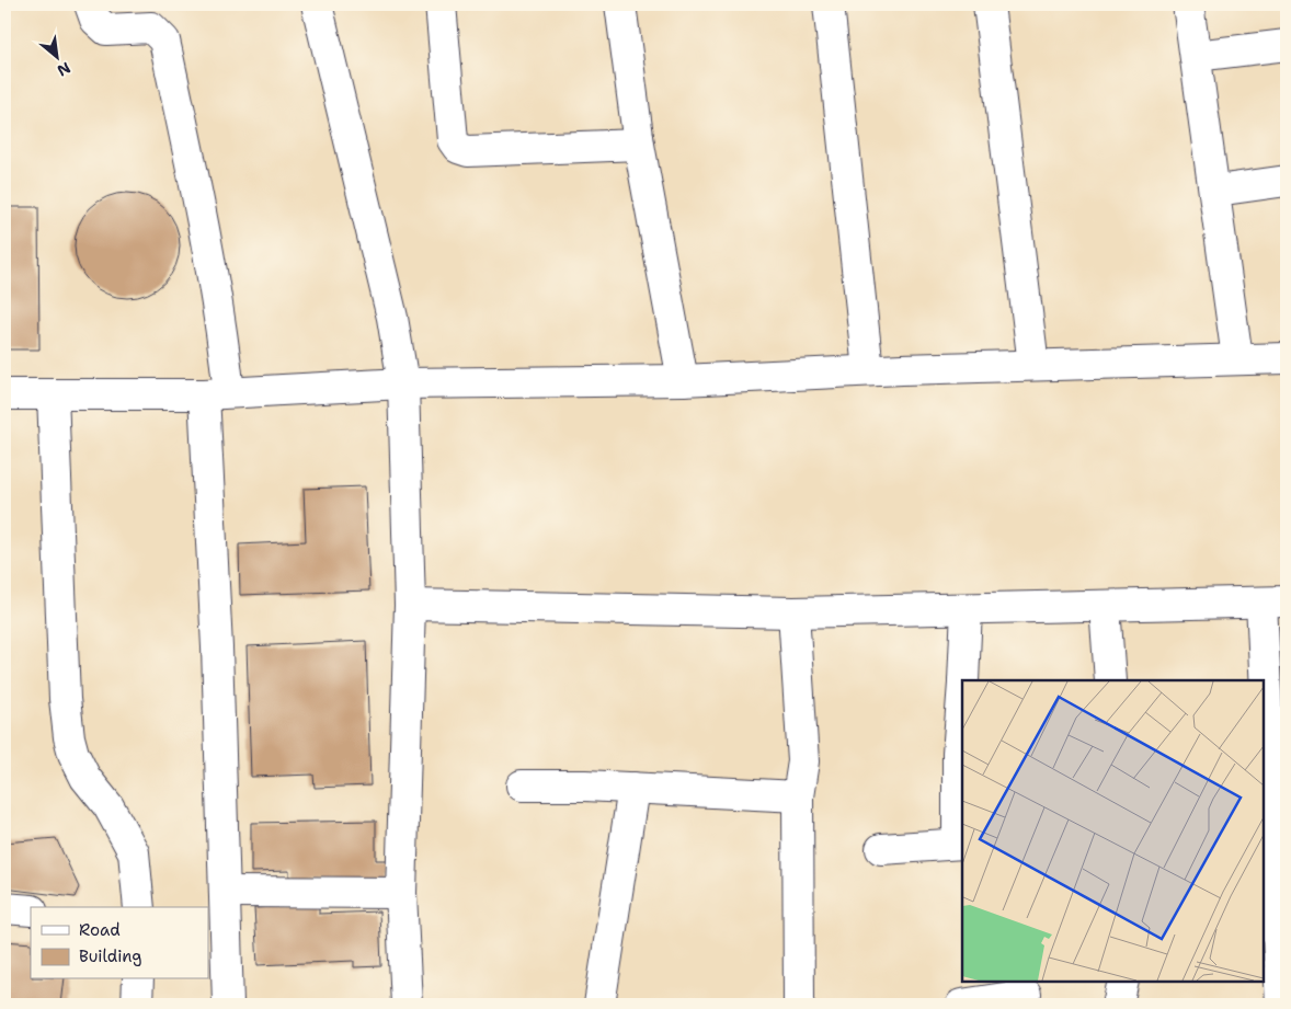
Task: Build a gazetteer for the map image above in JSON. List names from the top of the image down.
{
  "legend": ["Road", "Building"],
  "north": "bottom right"
}
